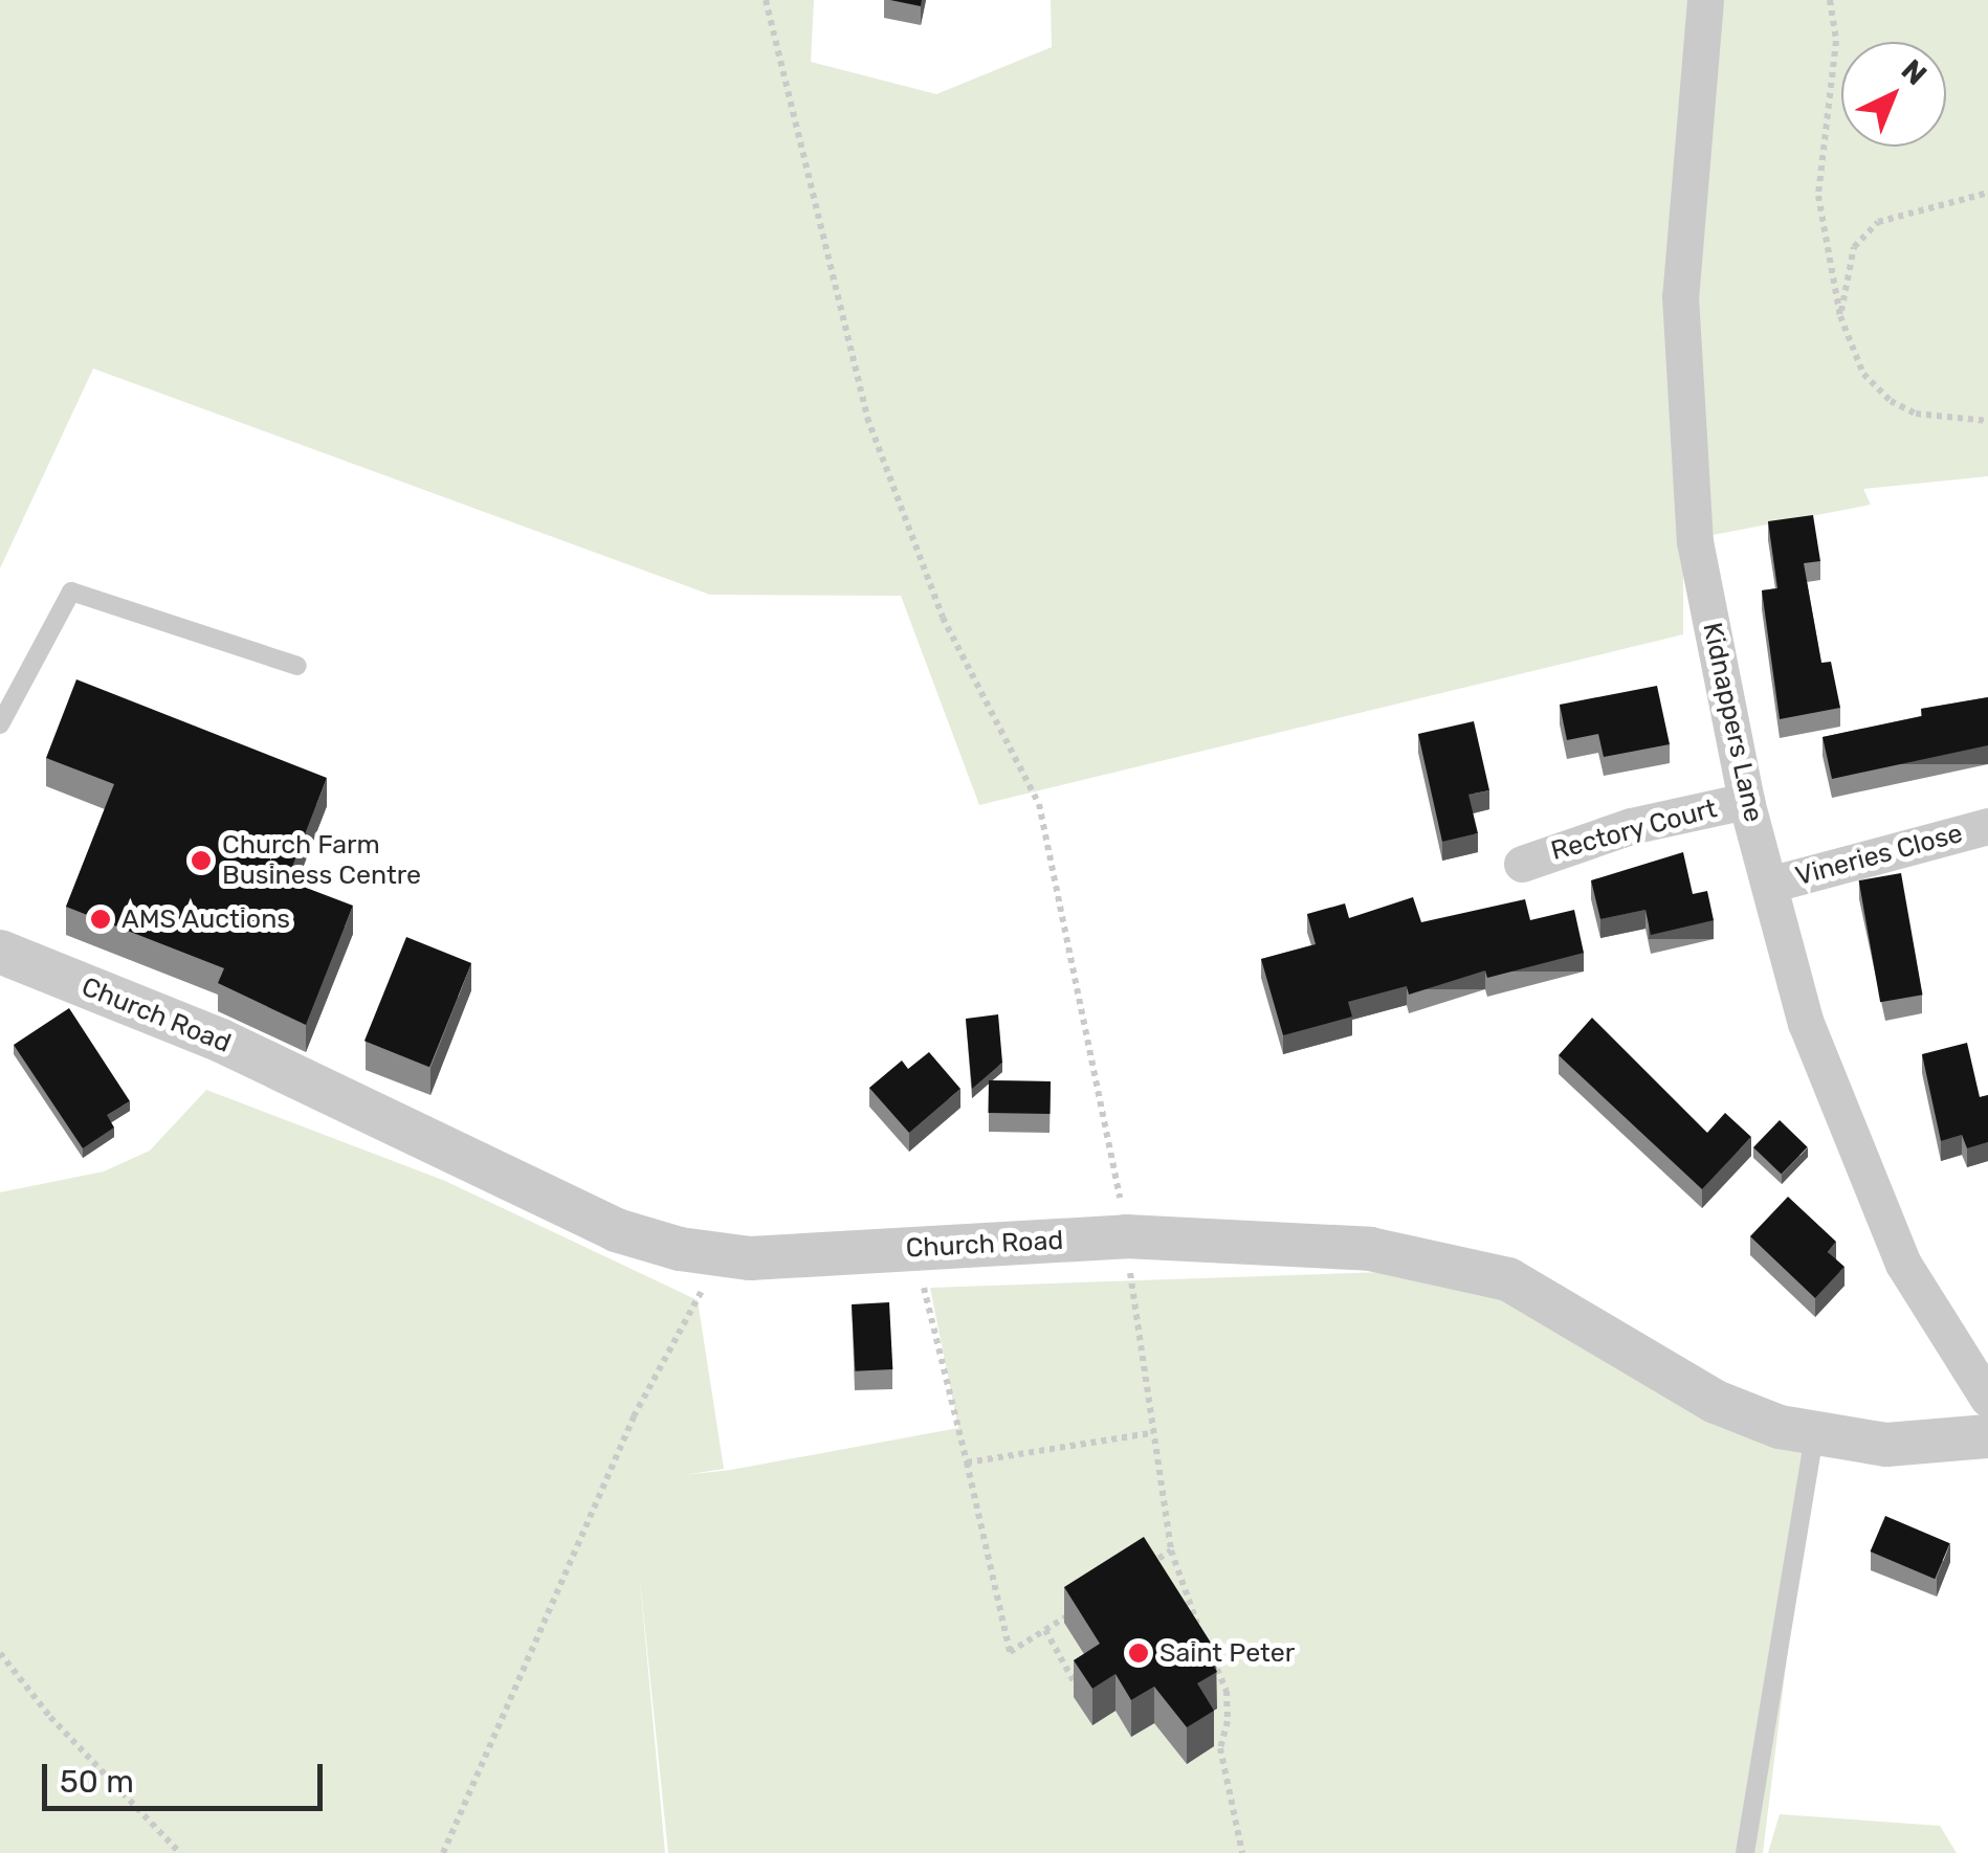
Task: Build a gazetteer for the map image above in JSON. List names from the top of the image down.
{
  "streets": {
    "street": [
      "Kidnappers Lane",
      "Rectory Court",
      "Vineries Close",
      "Church Road"
    ]
  },
  "crossings": [
    ["Kidnappers Lane", "Rectory Court"],
    ["Kidnappers Lane", "Vineries Close"]
  ],
  "places": ["Church Farm Business Centre", "AMS Auctions", "Saint Peter"],
  "scale_bar": "50 m",
  "north": "top right"
}
